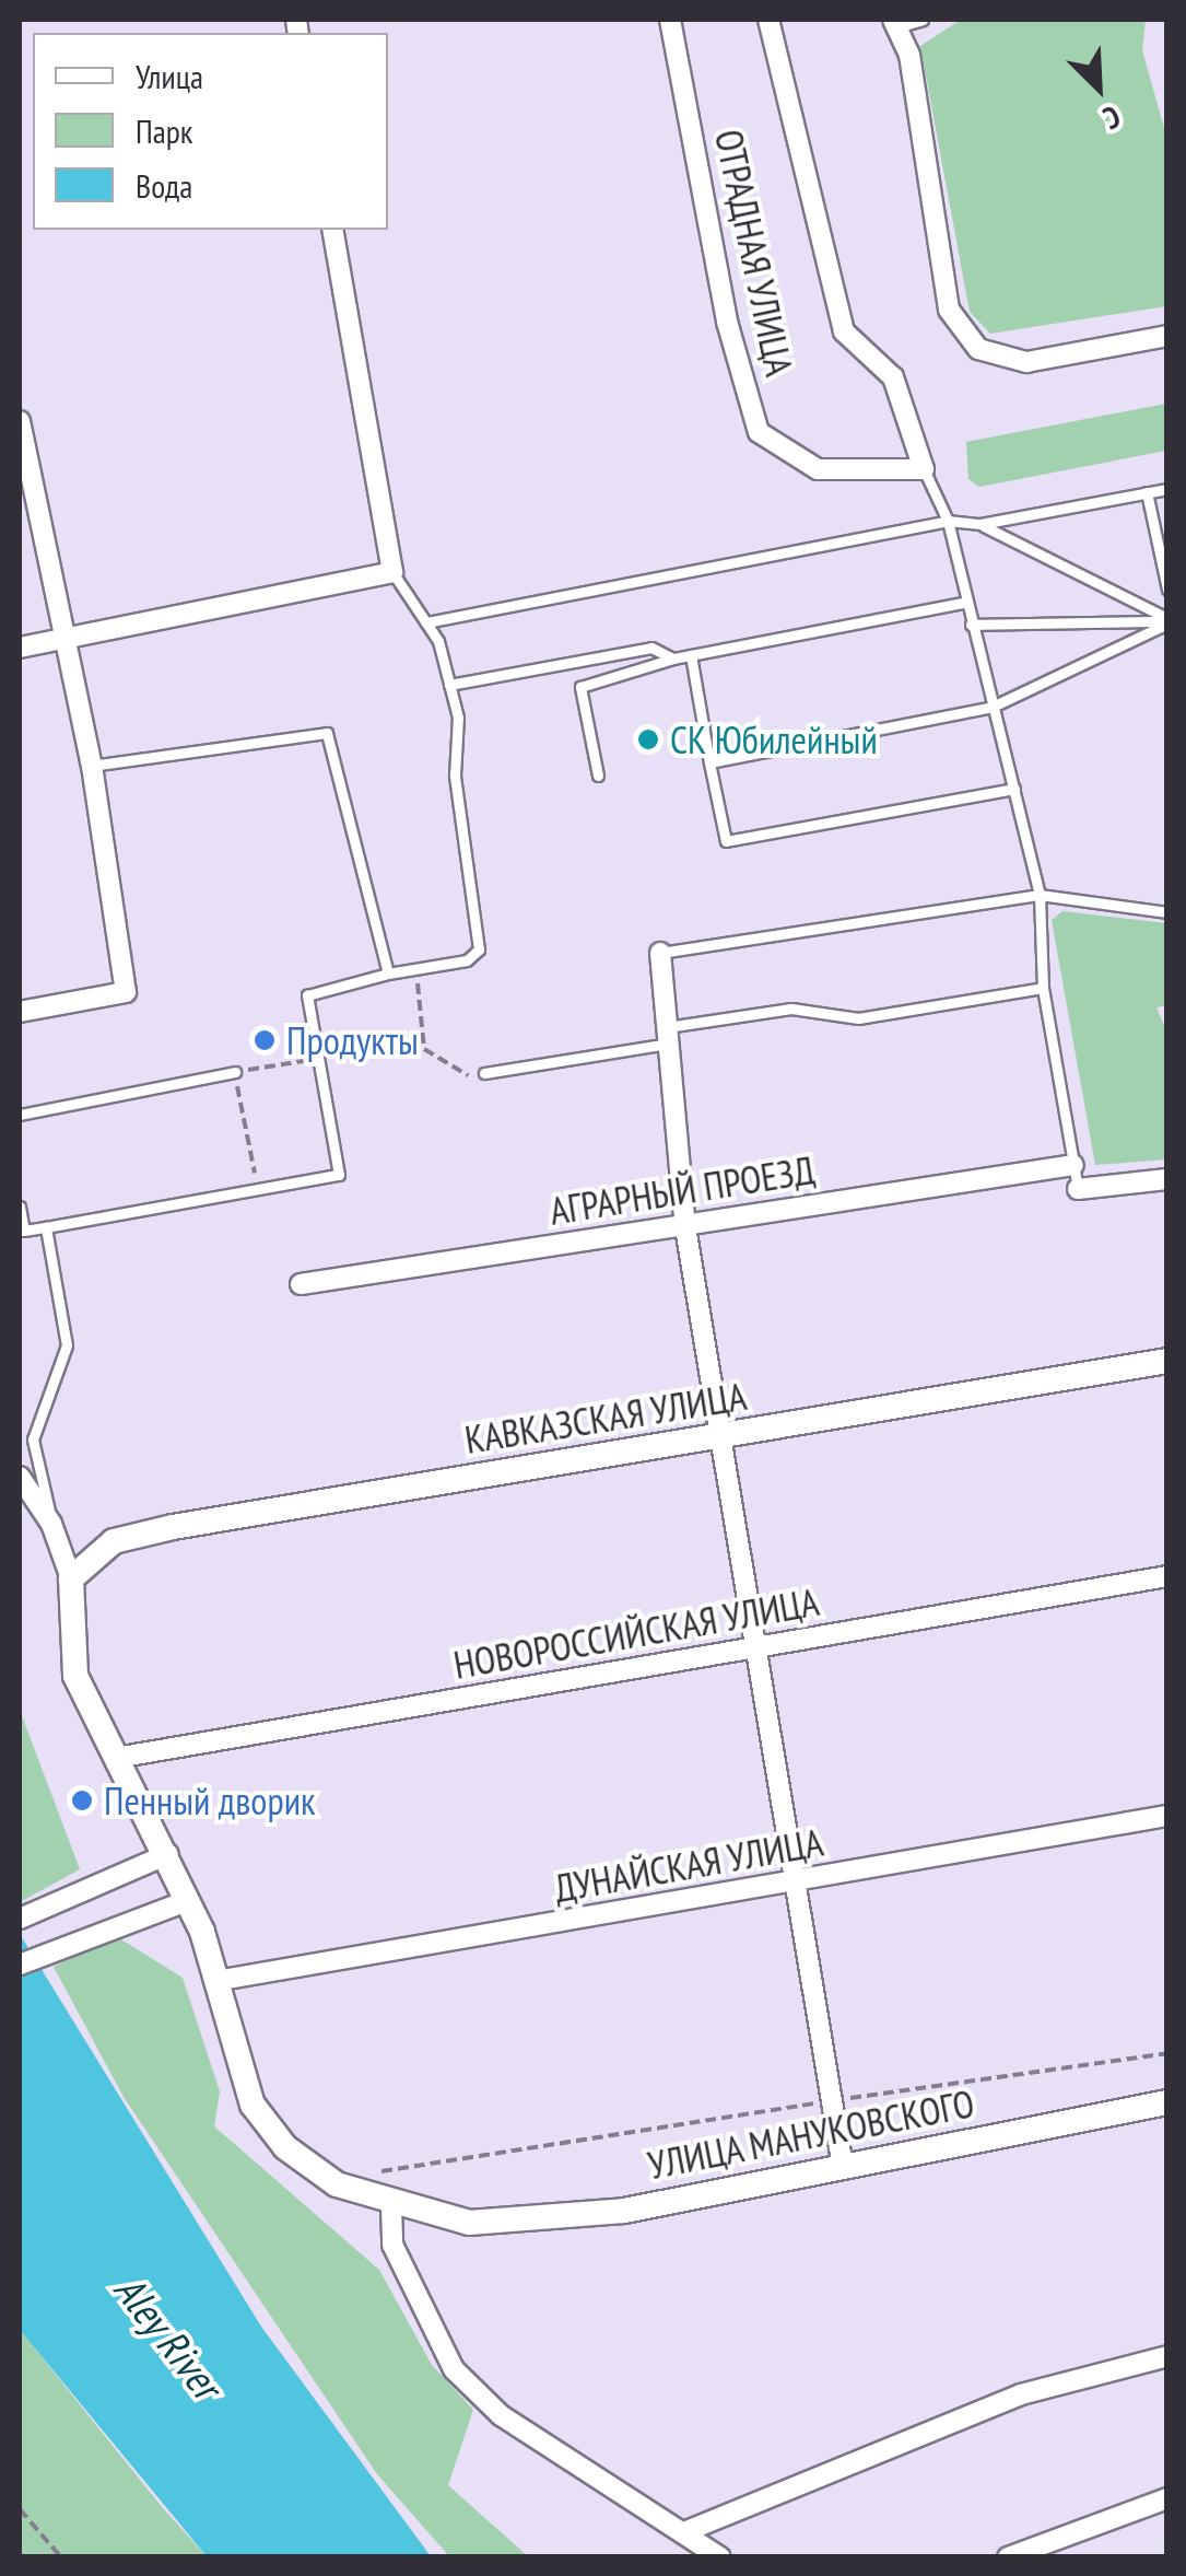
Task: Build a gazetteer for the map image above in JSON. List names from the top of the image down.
{
  "streets": {
    "street": [
      "ОТРАДНАЯ УЛИЦА",
      "АГРАРНЫЙ ПРОЕЗД",
      "КАВКАЗСКАЯ УЛИЦА",
      "НОВОРОССИЙСКАЯ УЛИЦА",
      "ДУНАЙСКАЯ УЛИЦА",
      "УЛИЦА МАНУКОВСКОГО"
    ]
  },
  "crossings": [
    ["КАВКАЗСКАЯ УЛИЦА", "УЛИЦА МАНУКОВСКОГО"],
    ["НОВОРОССИЙСКАЯ УЛИЦА", "УЛИЦА МАНУКОВСКОГО"],
    ["ДУНАЙСКАЯ УЛИЦА", "УЛИЦА МАНУКОВСКОГО"]
  ],
  "water": ["Aley River"],
  "places": ["СК Юбилейный", "Продукты", "Пенный дворик"],
  "legend": ["Улица", "Парк", "Вода"],
  "north": "bottom right"
}
